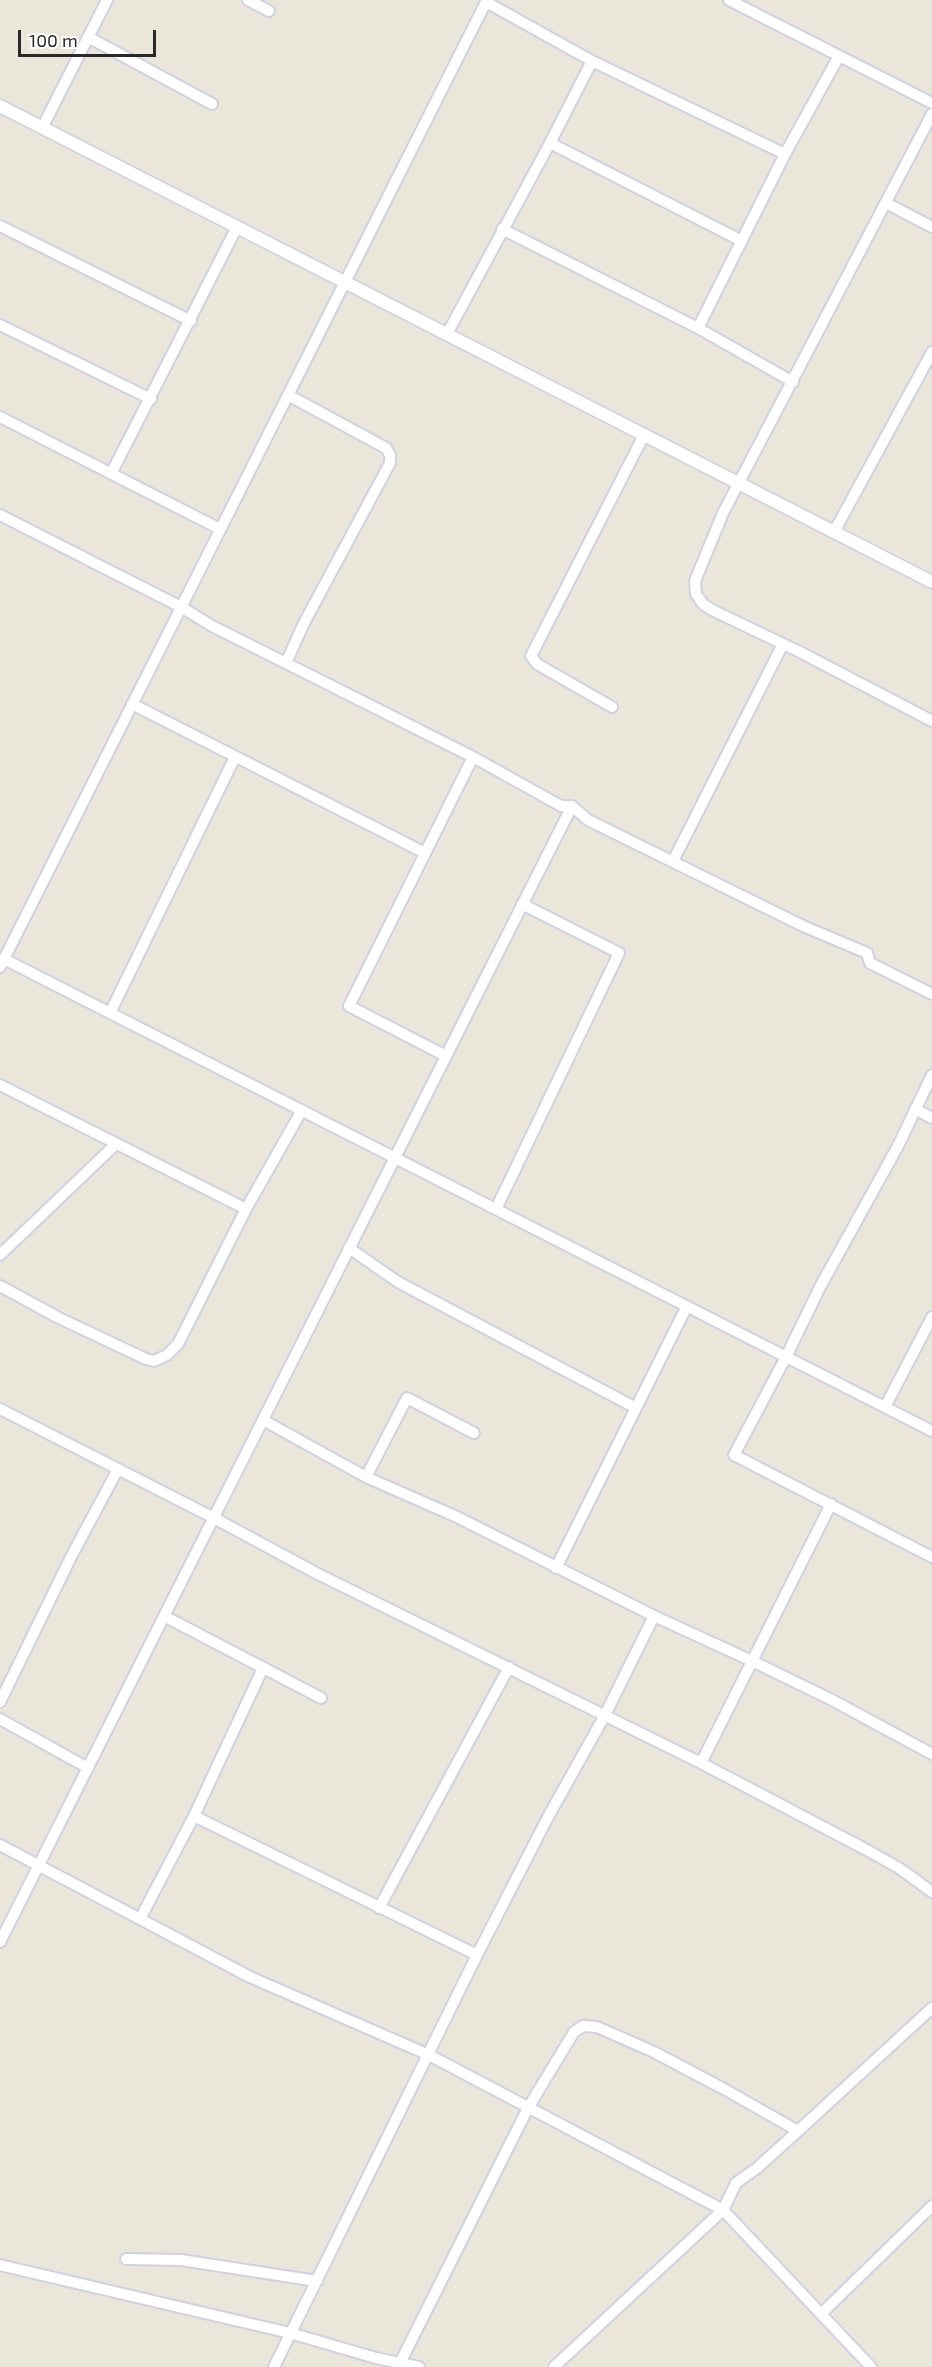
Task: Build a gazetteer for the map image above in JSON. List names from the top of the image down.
{
  "scale_bar": "100 m"
}
